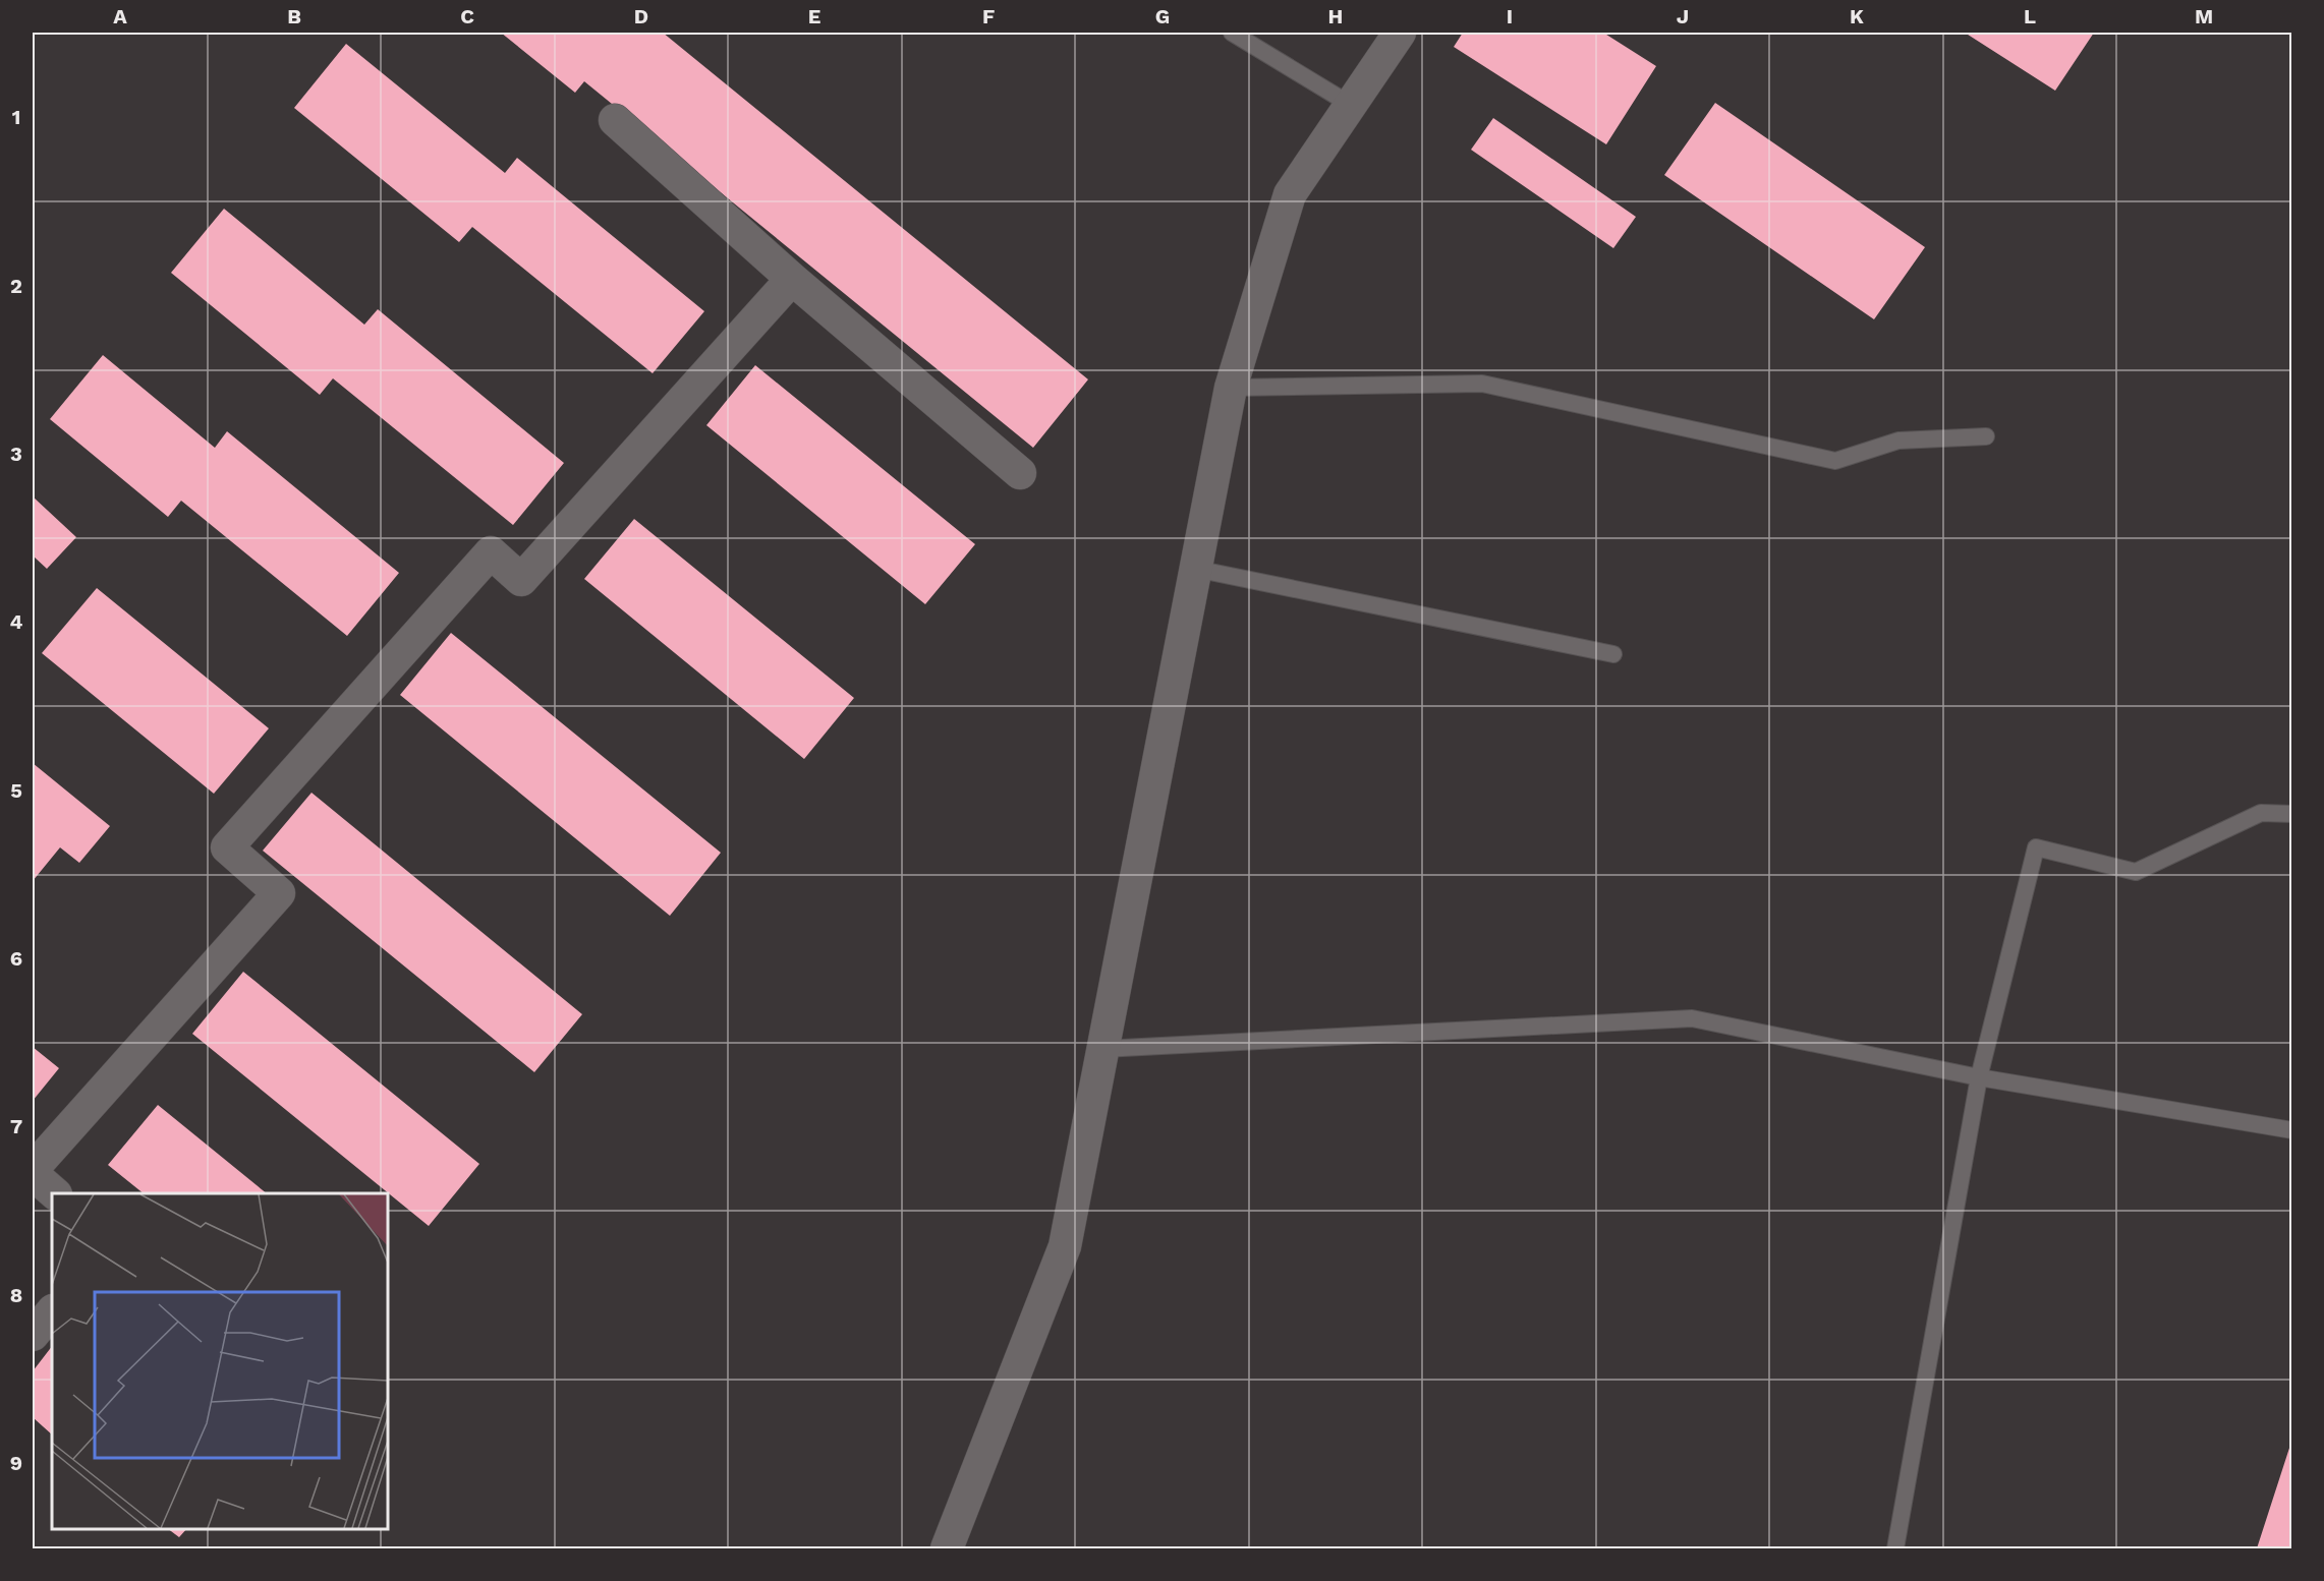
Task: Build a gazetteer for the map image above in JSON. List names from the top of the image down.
{
  "grid": {
    "columns": [
      "A",
      "B",
      "C",
      "D",
      "E",
      "F",
      "G",
      "H",
      "I",
      "J",
      "K",
      "L",
      "M"
    ],
    "rows": [
      "1",
      "2",
      "3",
      "4",
      "5",
      "6",
      "7",
      "8",
      "9"
    ]
  }
}
